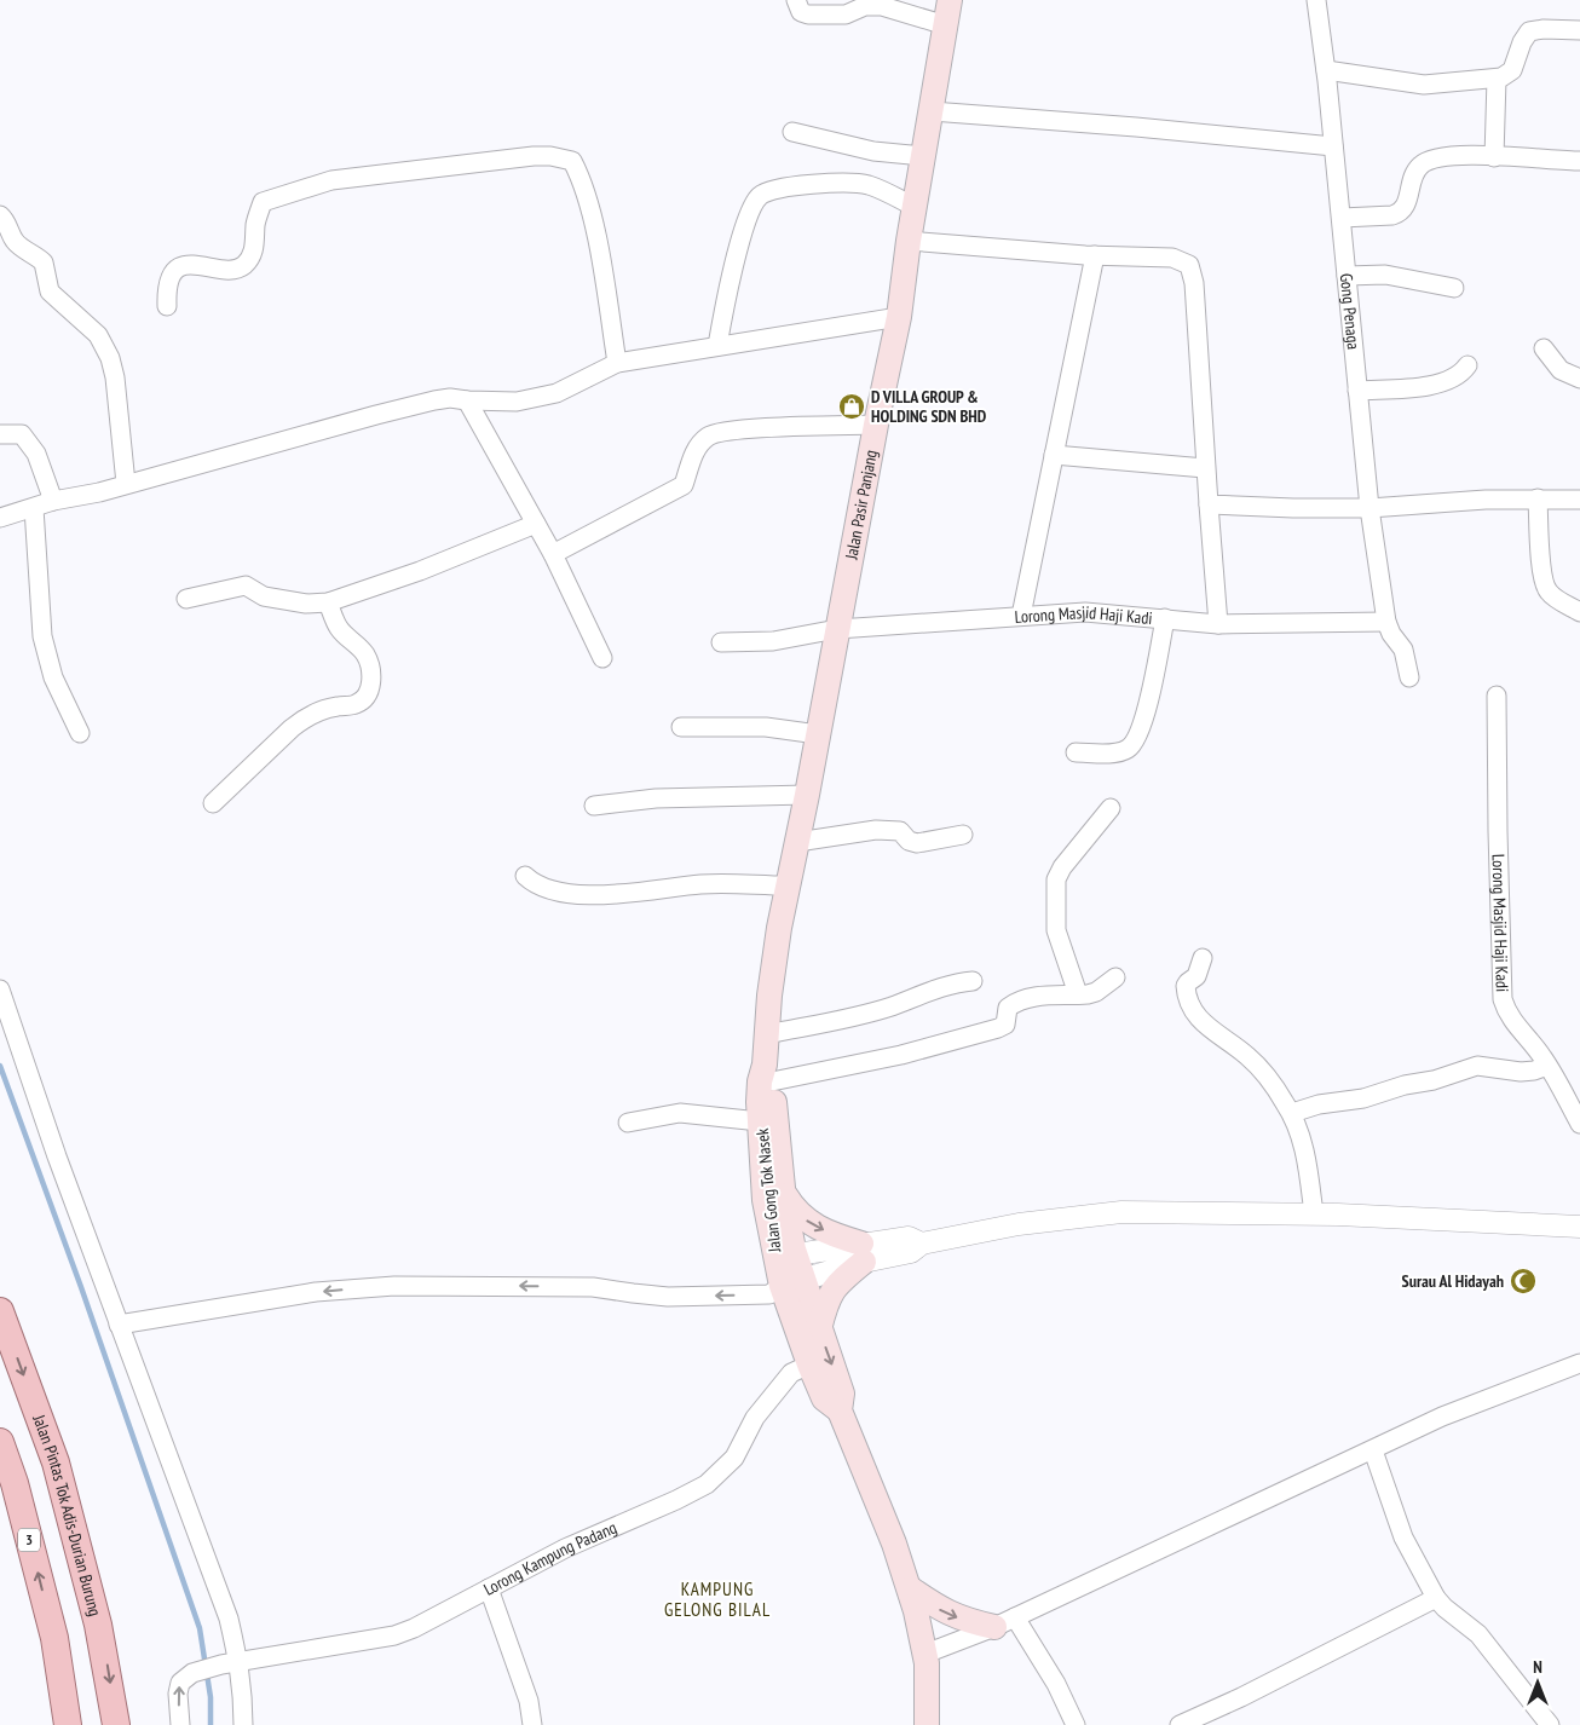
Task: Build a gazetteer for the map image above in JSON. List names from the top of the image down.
{
  "streets": {
    "main road": [
      "Jalan Pasir Panjang",
      "Jalan Gong Tok Nasek",
      "Jalan Pintas Tok Adis-Durian Burung",
      "3"
    ],
    "street": ["Gong Penaga", "Lorong Masjid Haji Kadi", "Lorong Kampung Padang"]
  },
  "crossings": [
    ["Gong Penaga", "Lorong Masjid Haji Kadi"],
    ["Jalan Pasir Panjang", "Lorong Masjid Haji Kadi"],
    ["Jalan Pasir Panjang", "Jalan Gong Tok Nasek"],
    ["Jalan Gong Tok Nasek", "Lorong Kampung Padang"]
  ],
  "districts": ["KAMPUNG GELONG BILAL"],
  "places": {
    "shop": ["D VILLA GROUP & HOLDING SDN BHD"],
    "mosque": ["Surau Al Hidayah"]
  },
  "north": "top"
}
